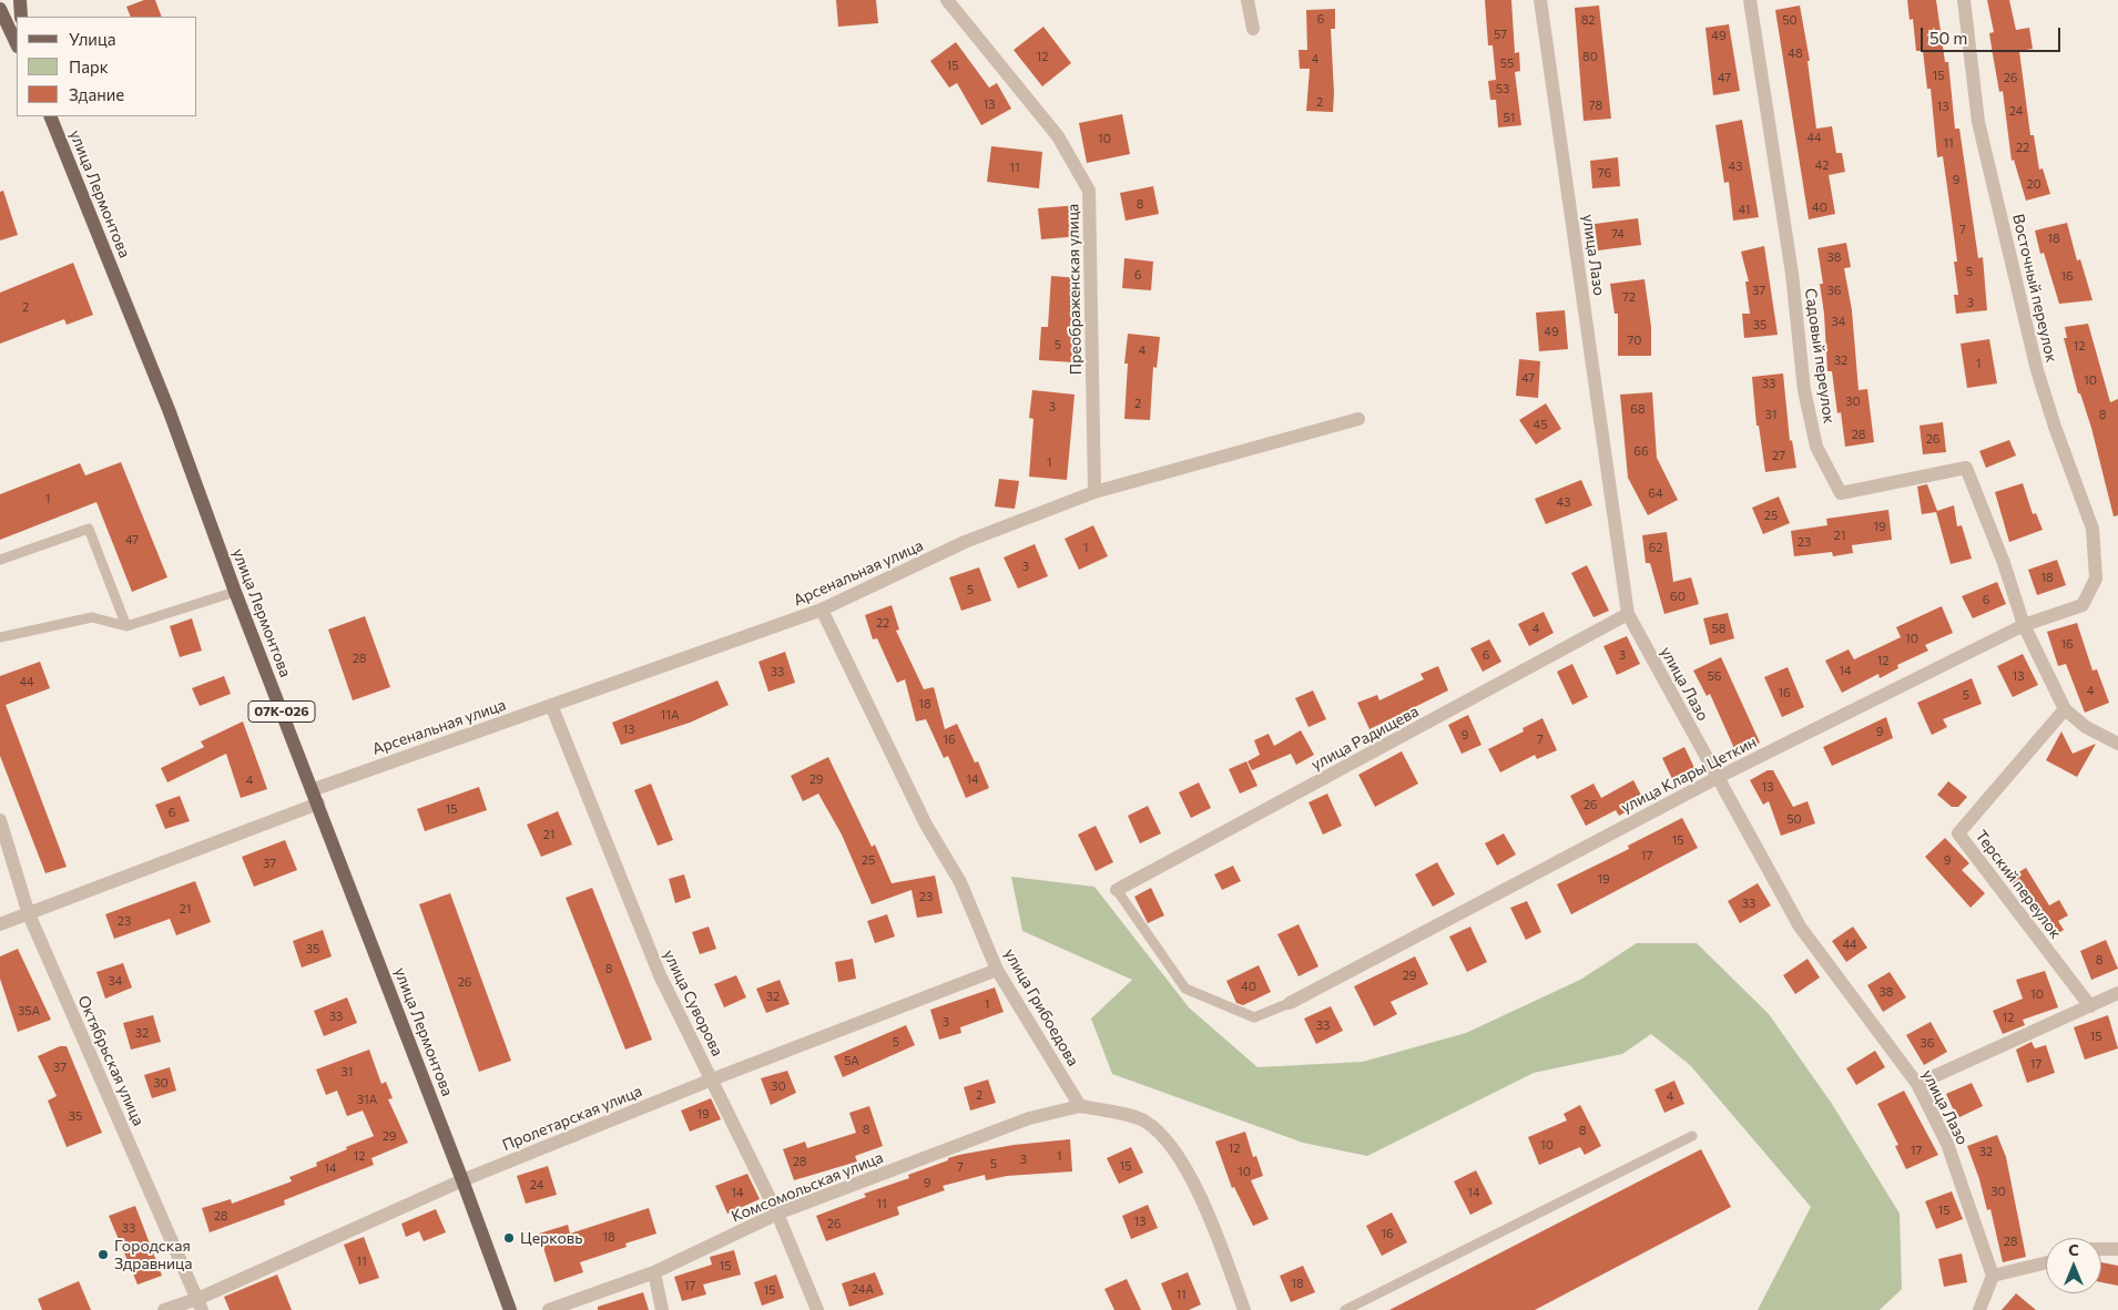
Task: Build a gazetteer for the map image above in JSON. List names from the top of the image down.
{
  "streets": {
    "main road": ["улица Лермонтова", "07К-026"],
    "street": [
      "улица Лазо",
      "Восточный переулок",
      "Преображенская улица",
      "Садовый переулок",
      "Арсенальная улица",
      "улица Радищева",
      "улица Клары Цеткин",
      "Терский переулок",
      "улица Суворова",
      "улица Грибоедова",
      "Октябрьская улица",
      "Пролетарская улица",
      "Комсомольская улица"
    ]
  },
  "crossings": [
    ["улица Лермонтова", "Арсенальная улица"],
    ["улица Лермонтова", "Пролетарская улица"],
    ["улица Лазо", "улица Радищева"],
    ["улица Лазо", "улица Клары Цеткин"],
    ["Восточный переулок", "улица Клары Цеткин"],
    ["Преображенская улица", "Арсенальная улица"],
    ["Садовый переулок", "улица Клары Цеткин"],
    ["Садовый переулок", "Терский переулок"],
    ["Арсенальная улица", "улица Суворова"],
    ["Арсенальная улица", "улица Грибоедова"],
    ["улица Суворова", "Пролетарская улица"],
    ["улица Суворова", "Комсомольская улица"],
    ["улица Грибоедова", "Пролетарская улица"],
    ["улица Грибоедова", "Комсомольская улица"],
    ["Октябрьская улица", "Пролетарская улица"]
  ],
  "places": ["Церковь", "Городская Здравница"],
  "house_numbers": [
    "6",
    "82",
    "50",
    "57",
    "49",
    "48",
    "12",
    "80",
    "4",
    "55",
    "15",
    "15",
    "47",
    "26",
    "53",
    "2",
    "13",
    "78",
    "13",
    "24",
    "51",
    "44",
    "10",
    "11",
    "22",
    "42",
    "43",
    "11",
    "76",
    "9",
    "20",
    "8",
    "40",
    "41",
    "7",
    "74",
    "18",
    "38",
    "5",
    "6",
    "16",
    "37",
    "36",
    "72",
    "3",
    "2",
    "34",
    "35",
    "49",
    "70",
    "5",
    "12",
    "4",
    "32",
    "1",
    "47",
    "10",
    "33",
    "30",
    "2",
    "3",
    "68",
    "31",
    "8",
    "45",
    "28",
    "26",
    "66",
    "27",
    "1",
    "64",
    "1",
    "43",
    "25",
    "19",
    "21",
    "47",
    "23",
    "1",
    "62",
    "3",
    "18",
    "5",
    "60",
    "6",
    "22",
    "4",
    "58",
    "10",
    "16",
    "6",
    "3",
    "28",
    "12",
    "14",
    "33",
    "56",
    "13",
    "44",
    "4",
    "16",
    "5",
    "18",
    "11А",
    "13",
    "9",
    "9",
    "16",
    "7",
    "29",
    "14",
    "4",
    "13",
    "26",
    "15",
    "6",
    "50",
    "21",
    "15",
    "17",
    "25",
    "9",
    "37",
    "19",
    "23",
    "33",
    "21",
    "23",
    "44",
    "35",
    "8",
    "8",
    "29",
    "34",
    "26",
    "40",
    "38",
    "10",
    "32",
    "1",
    "35А",
    "33",
    "12",
    "3",
    "33",
    "32",
    "15",
    "5",
    "36",
    "5А",
    "17",
    "37",
    "31",
    "30",
    "30",
    "2",
    "4",
    "31А",
    "19",
    "35",
    "8",
    "8",
    "29",
    "10",
    "12",
    "17",
    "32",
    "12",
    "1",
    "3",
    "28",
    "5",
    "15",
    "7",
    "14",
    "10",
    "9",
    "24",
    "30",
    "14",
    "14",
    "11",
    "15",
    "28",
    "13",
    "26",
    "33",
    "16",
    "18",
    "28",
    "11",
    "15",
    "18",
    "17",
    "24А",
    "15",
    "11"
  ],
  "legend": ["Улица", "Парк", "Здание"],
  "scale_bar": "50 m",
  "north": "top"
}
